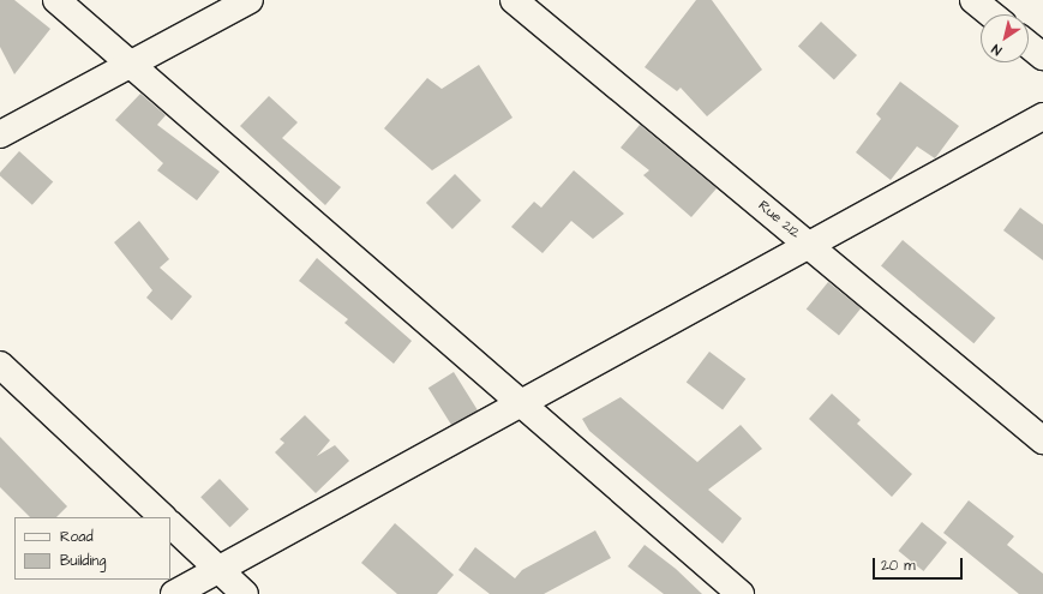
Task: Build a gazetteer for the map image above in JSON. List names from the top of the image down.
{
  "streets": {
    "street": ["Rue 212"]
  },
  "legend": ["Road", "Building"],
  "scale_bar": "20 m",
  "north": "bottom left"
}
